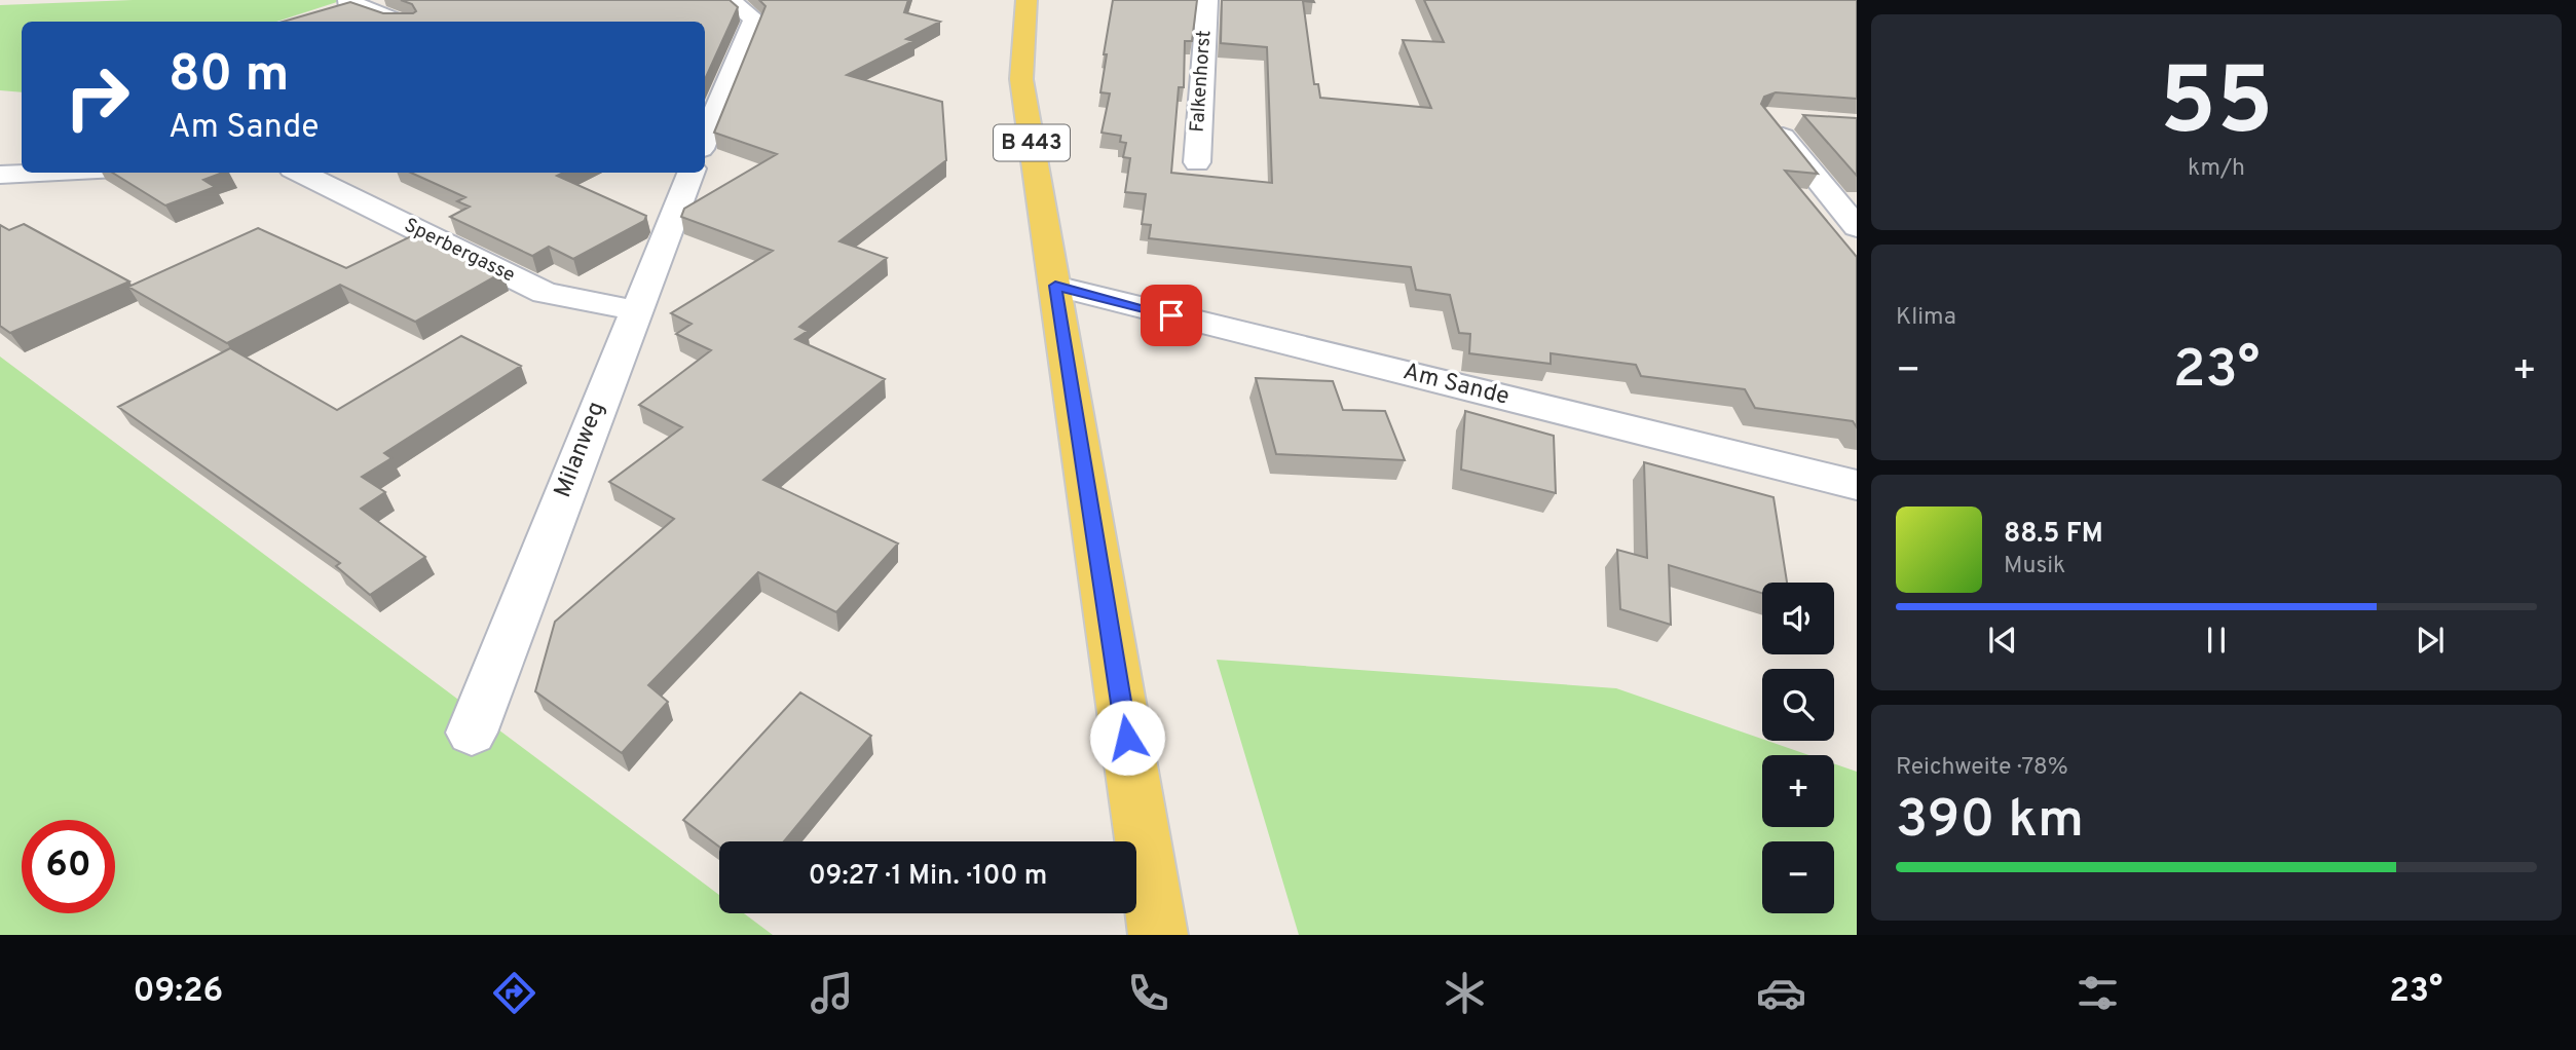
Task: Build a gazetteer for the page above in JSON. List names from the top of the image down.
{
  "streets": {
    "main road": ["B 443"],
    "street": [
      "Falkenhorst",
      "Sperbergasse",
      "Am Sande",
      "Milanweg"
    ]
  },
  "crossings": [
    ["B 443", "Am Sande"],
    ["Sperbergasse", "Milanweg"]
  ],
  "page": {
    "tile": [
      ["55", "km/h"],
      "Klima",
      ["Reichweite · 78%", "390 km"]
    ],
    "turn": ["80 m", "Am Sande"],
    "heat": ["−", "23°", "+"],
    "song": ["88.5 FM", "Musik"],
    "map_buttons": ["+", "−"],
    "limit": "60",
    "trip": "09:27 · 1 Min. · 100 m",
    "tabs": ["09:26", "23°"]
  }
}
